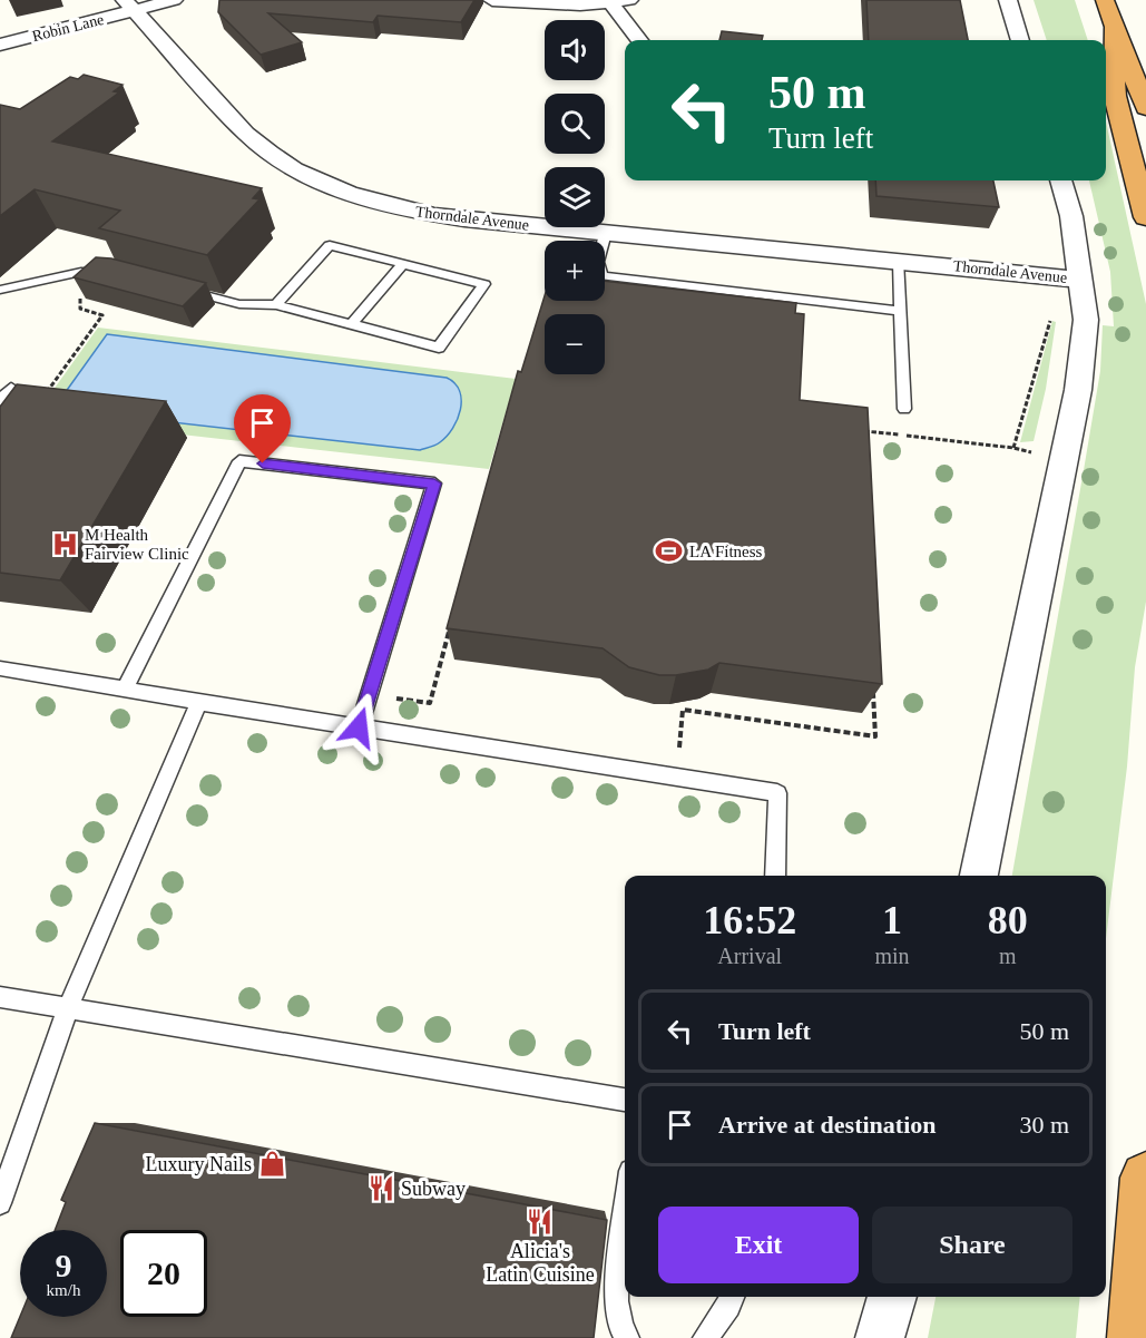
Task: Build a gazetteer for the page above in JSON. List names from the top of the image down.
{
  "streets": {
    "street": ["Robin Lane", "Thorndale Avenue"]
  },
  "crossings": [
    ["Robin Lane", "Thorndale Avenue"]
  ],
  "places": {
    "hospital": ["M Health Fairview Clinic"],
    "sports": ["LA Fitness"],
    "shop": ["Luxury Nails"],
    "restaurant": ["Subway", "Alicia's Latin Cuisine"]
  },
  "page": {
    "map_buttons": ["+", "−"],
    "turn": ["50 m", "Turn left"],
    "eta": [
      "16:52",
      "Arrival",
      "1",
      "min",
      "80",
      "m"
    ],
    "list": [
      {
        "name": "Turn left",
        "value": "50 m"
      },
      {
        "name": "Arrive at destination",
        "value": "30 m"
      }
    ],
    "buttons": ["Exit", "Share"],
    "speed": "9 km/h",
    "limit": "20"
  }
}
